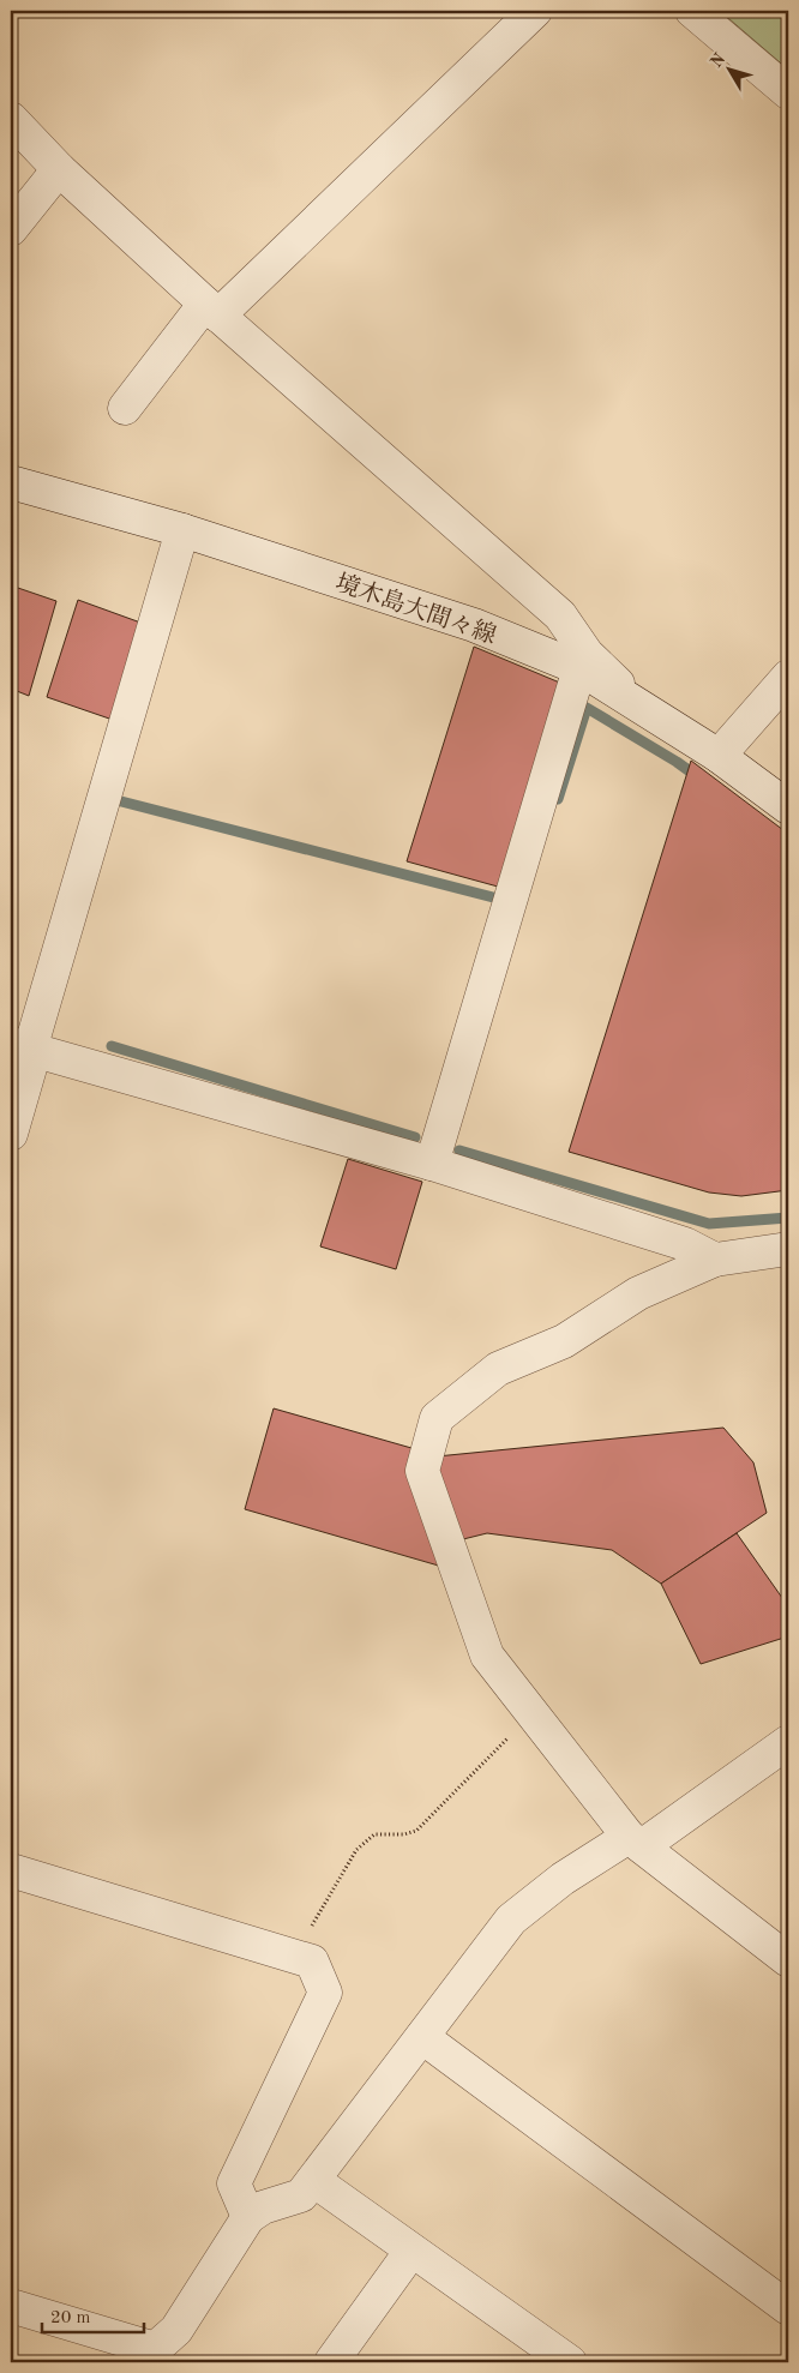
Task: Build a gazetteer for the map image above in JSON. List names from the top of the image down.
{
  "streets": {
    "street": ["境木島大間々線"]
  },
  "scale_bar": "20 m",
  "north": "top left"
}
